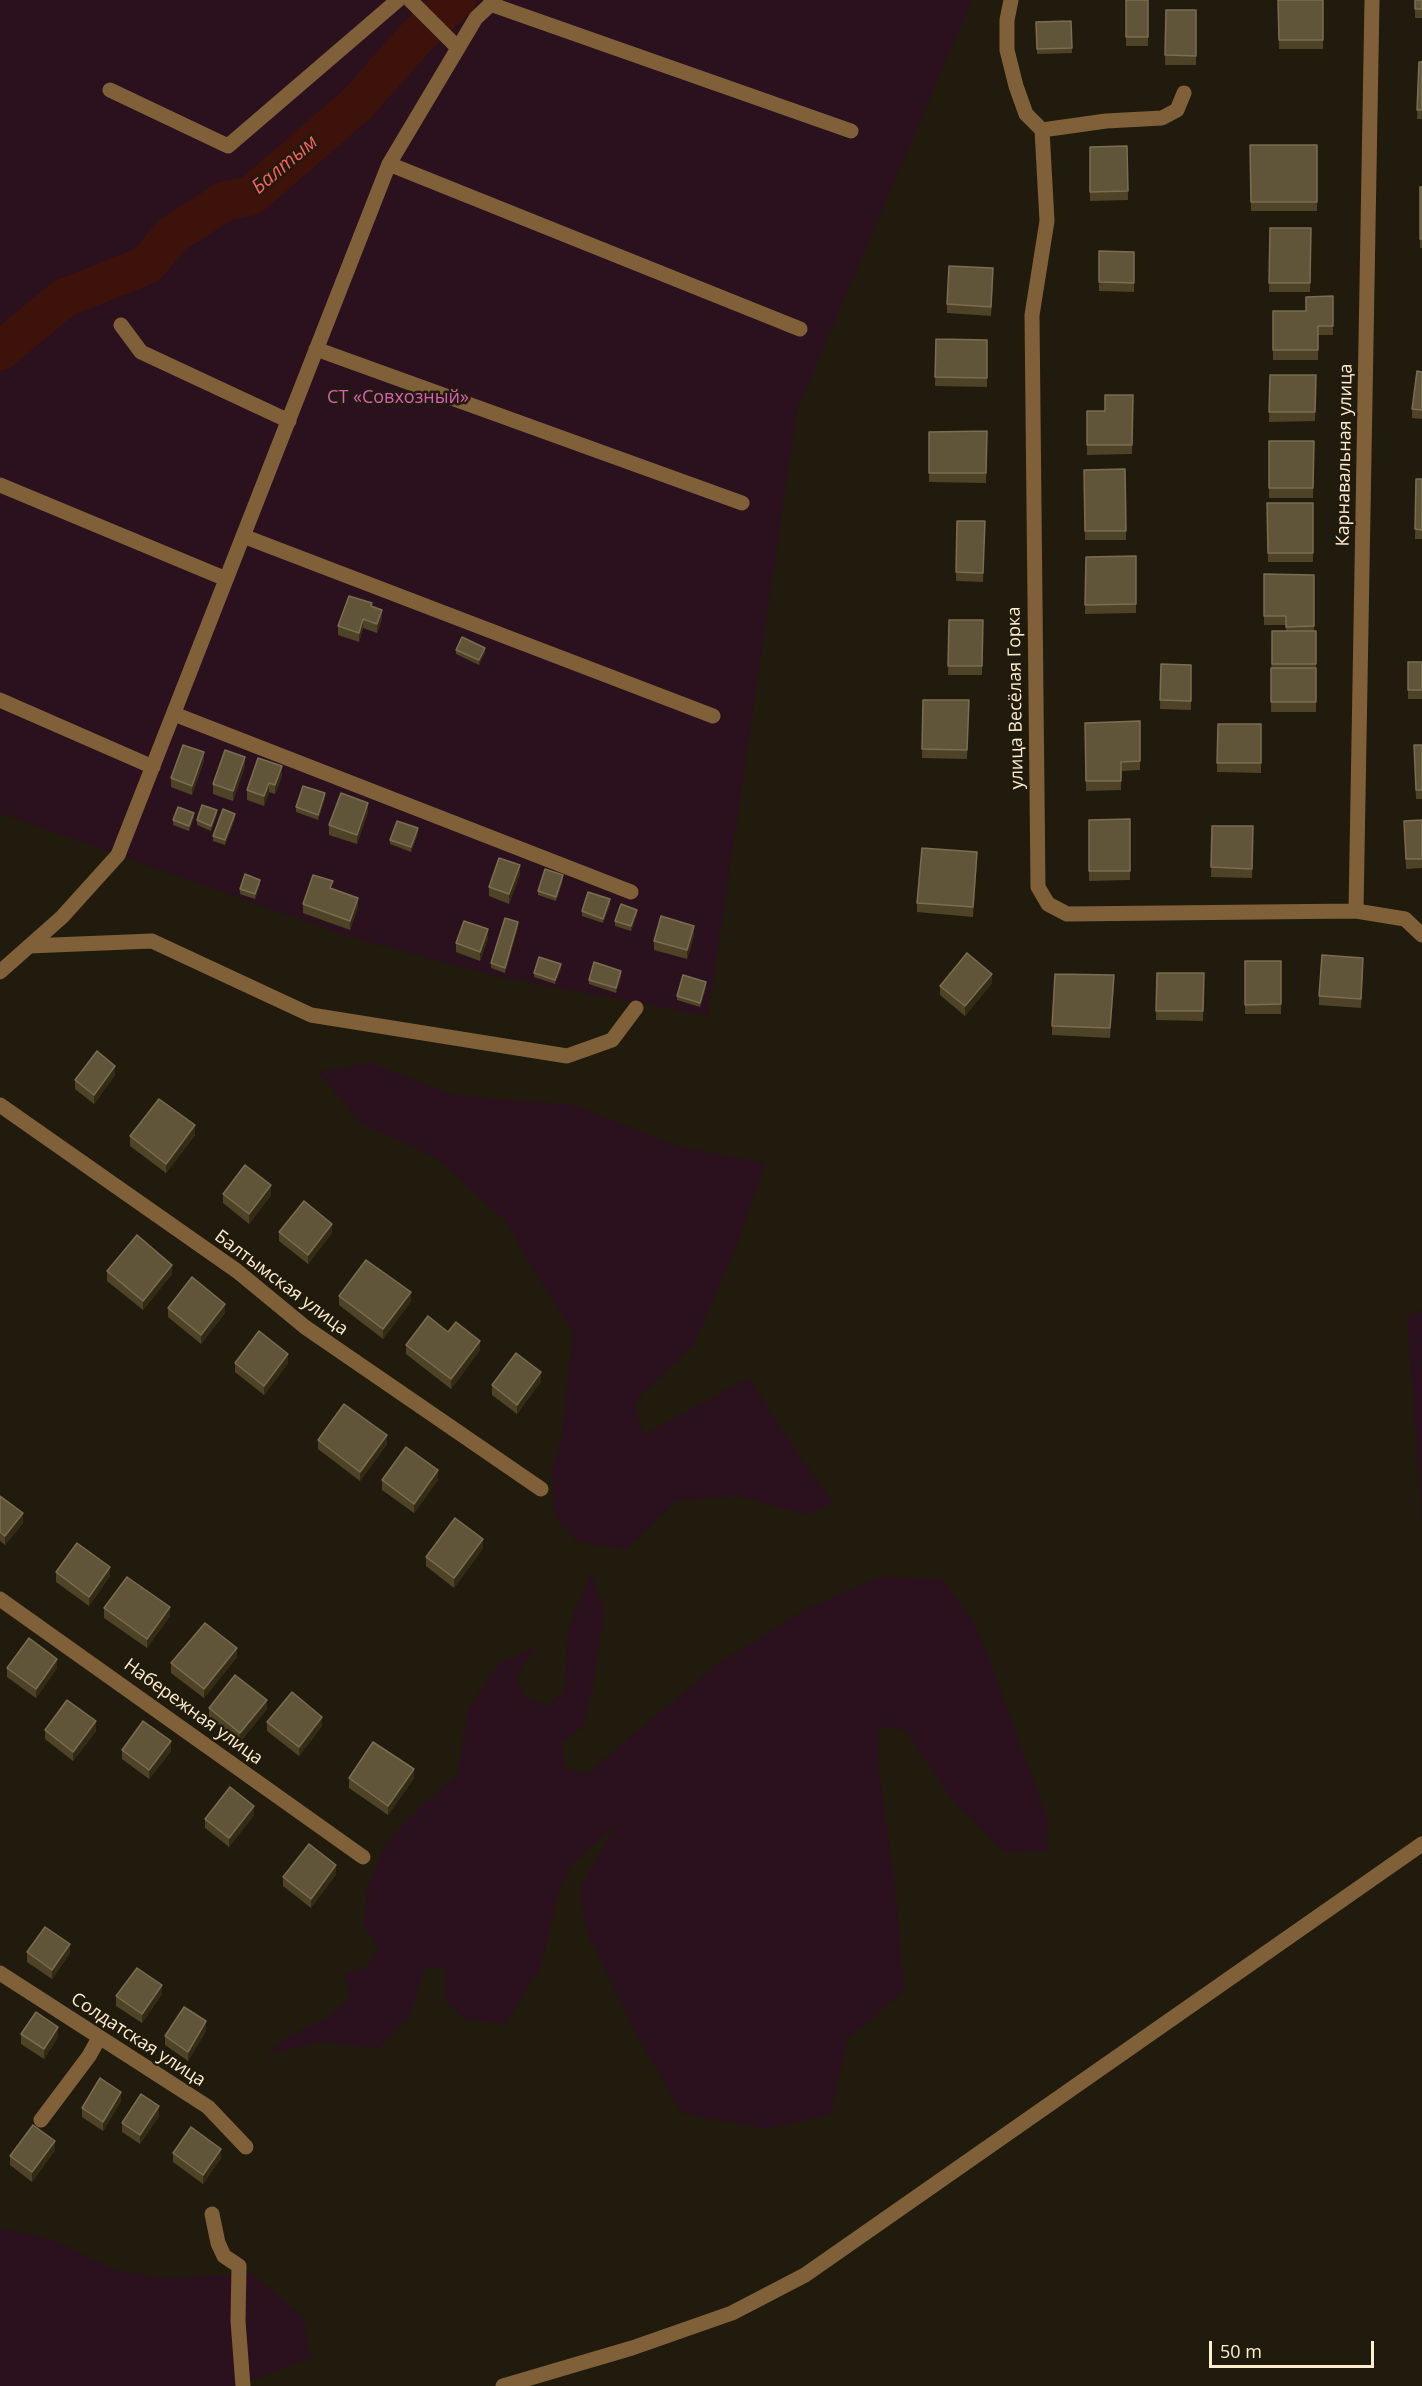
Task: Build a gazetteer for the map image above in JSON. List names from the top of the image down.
{
  "streets": {
    "street": [
      "Карнавальная улица",
      "улица Весёлая Горка",
      "Балтымская улица",
      "Набережная улица",
      "Солдатская улица"
    ]
  },
  "crossings": [
    ["Карнавальная улица", "улица Весёлая Горка"]
  ],
  "water": ["Балтым"],
  "parks": ["СТ «Совхозный»"],
  "scale_bar": "50 m"
}
